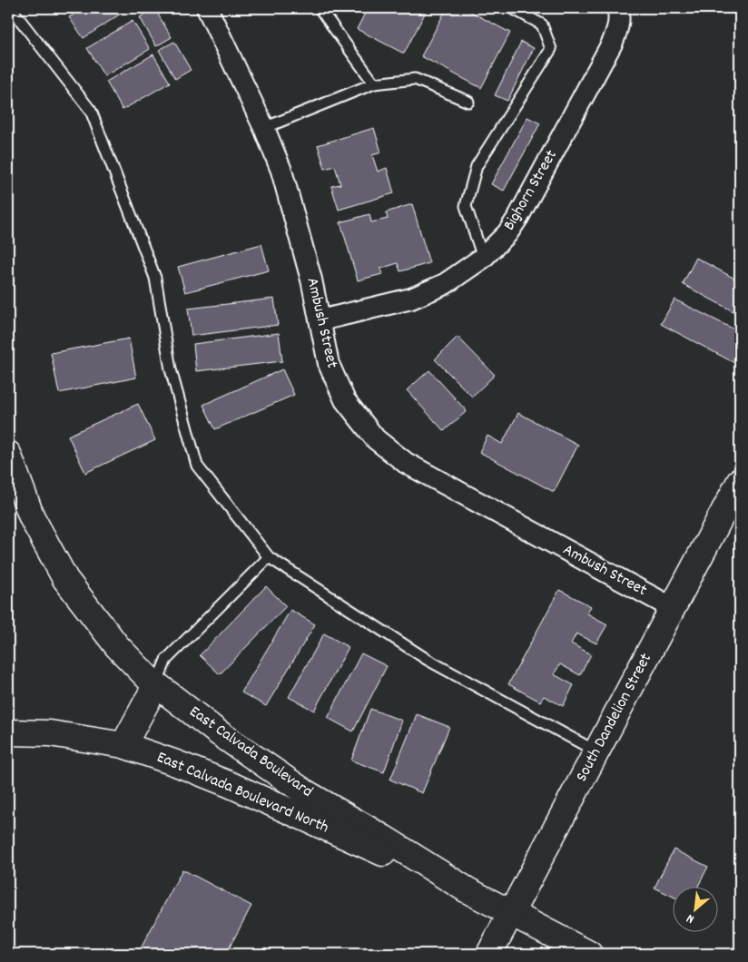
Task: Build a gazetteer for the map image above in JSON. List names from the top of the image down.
{
  "streets": {
    "main road": ["South Dandelion Street", "East Calvada Boulevard", "East Calvada Boulevard North"],
    "street": ["Bighorn Street", "Ambush Street"]
  },
  "crossings": [
    ["Bighorn Street", "Ambush Street"],
    ["Ambush Street", "South Dandelion Street"],
    ["South Dandelion Street", "East Calvada Boulevard"],
    ["East Calvada Boulevard", "East Calvada Boulevard North"]
  ],
  "north": "bottom left"
}
